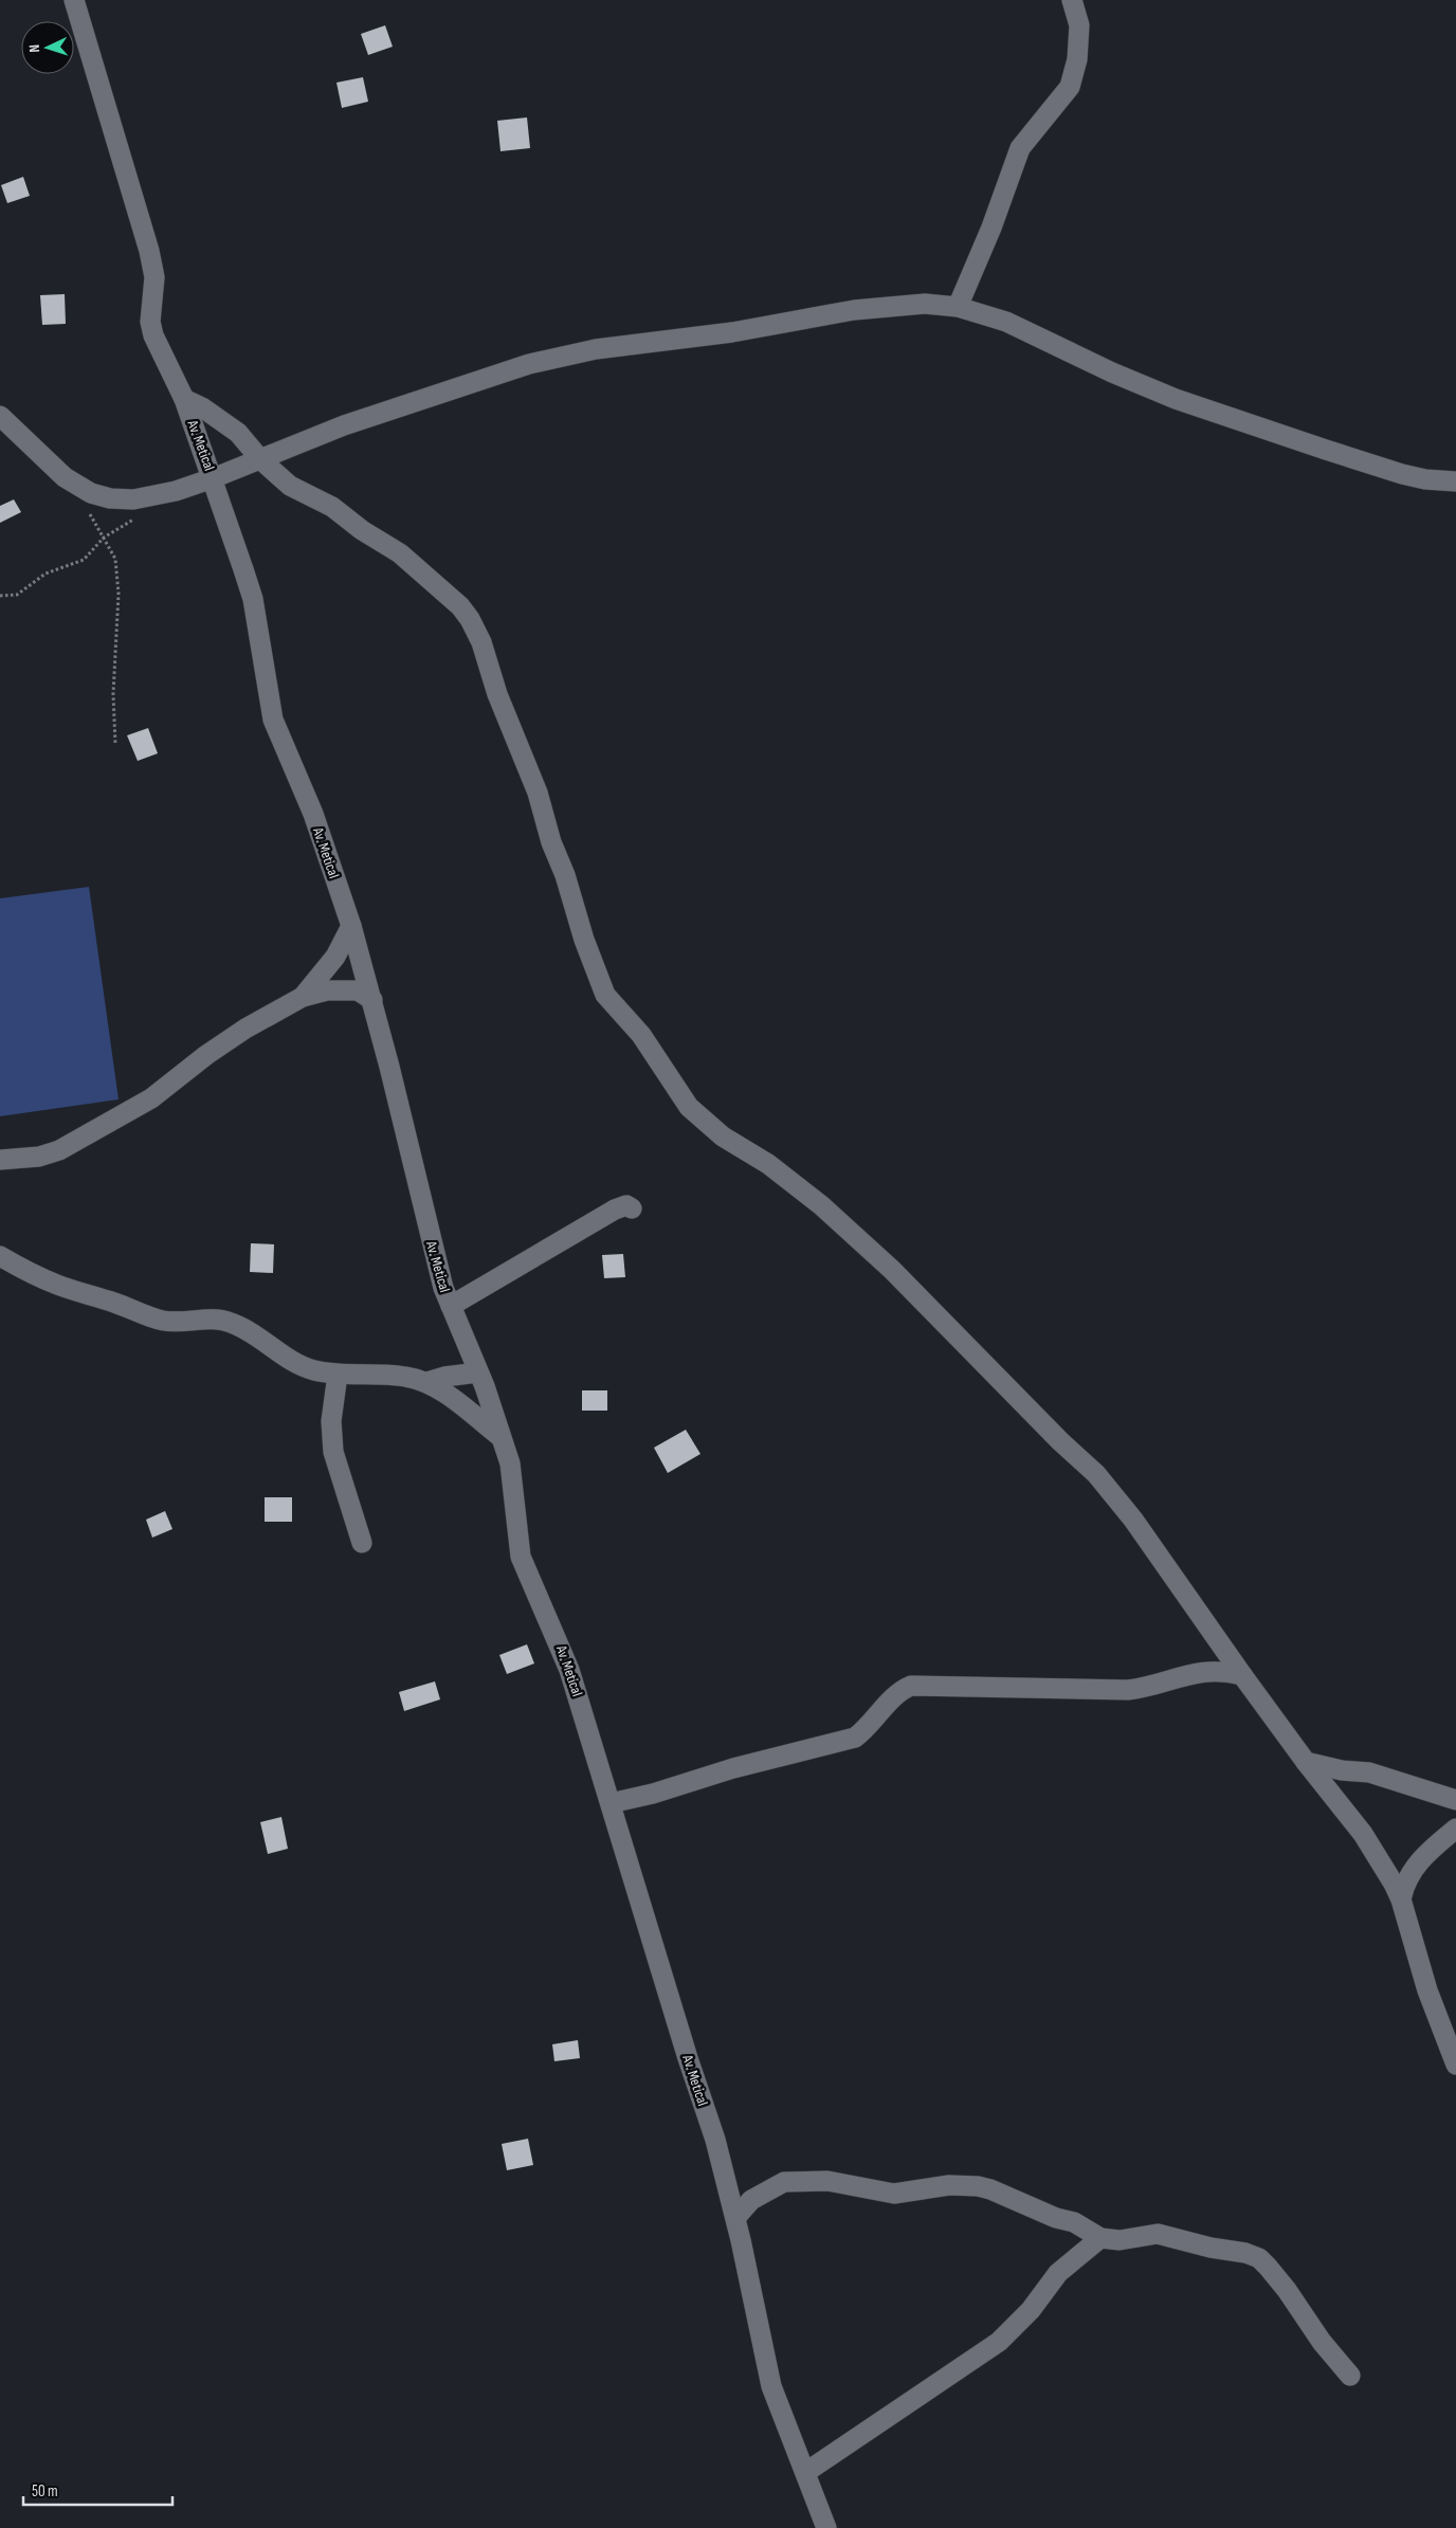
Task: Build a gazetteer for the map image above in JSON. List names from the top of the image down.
{
  "streets": {
    "street": ["Av. Metical"]
  },
  "scale_bar": "50 m",
  "north": "left"
}
